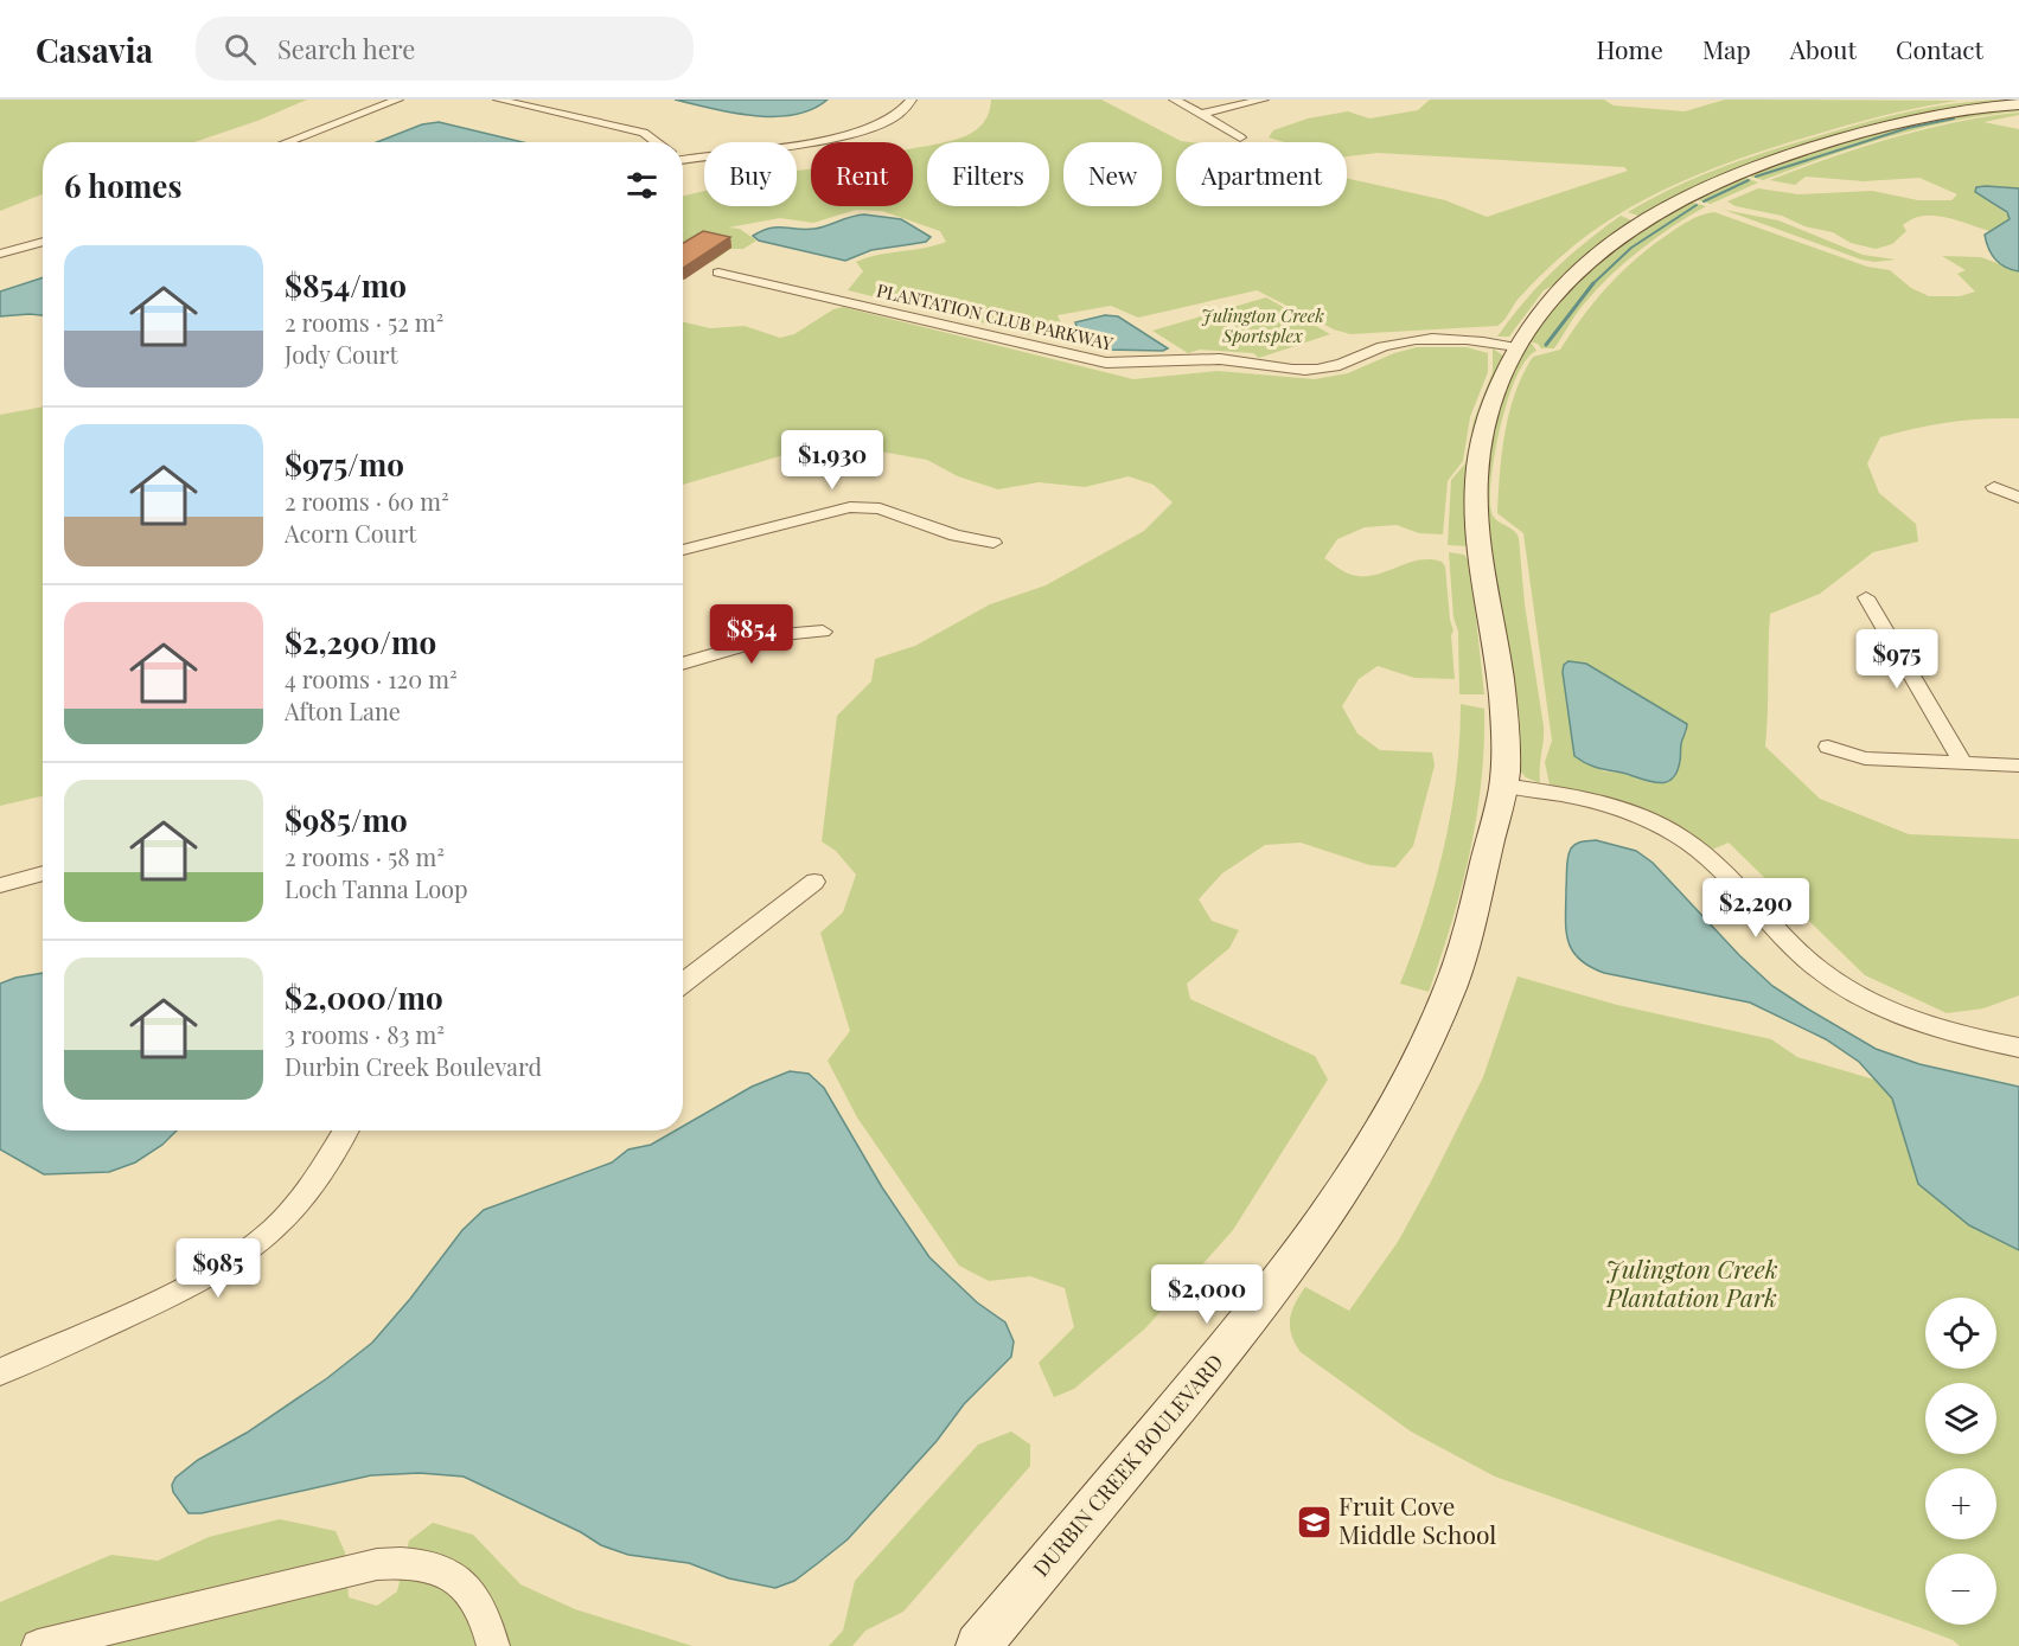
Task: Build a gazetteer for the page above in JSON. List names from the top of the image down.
{
  "streets": {
    "street": ["PLANTATION CLUB PARKWAY", "DURBIN CREEK BOULEVARD"]
  },
  "crossings": [
    ["PLANTATION CLUB PARKWAY", "DURBIN CREEK BOULEVARD"]
  ],
  "parks": ["Julington Creek Sportsplex", "Julington Creek Plantation Park"],
  "places": {
    "school or university": ["Fruit Cove Middle School"]
  },
  "page": {
    "header": "Casavia",
    "search": "Search here",
    "nav": [
      "Home",
      "Map",
      "About",
      "Contact"
    ],
    "chip": [
      "Buy",
      "Rent",
      "Filters",
      "New",
      "Apartment"
    ],
    "heading": "6 homes",
    "list": [
      {
        "name": "$854/mo",
        "note": "2 rooms · 52 m² · Jody Court"
      },
      {
        "name": "$975/mo",
        "note": "2 rooms · 60 m² · Acorn Court"
      },
      {
        "name": "$2,290/mo",
        "note": "4 rooms · 120 m² · Afton Lane"
      },
      {
        "name": "$985/mo",
        "note": "2 rooms · 58 m² · Loch Tanna Loop"
      },
      {
        "name": "$2,000/mo",
        "note": "3 rooms · 83 m² · Durbin Creek Boulevard"
      }
    ],
    "price": [
      "$1,930",
      "$854",
      "$975",
      "$2,290",
      "$985",
      "$2,000"
    ],
    "map_buttons": ["+", "−"]
  }
}
